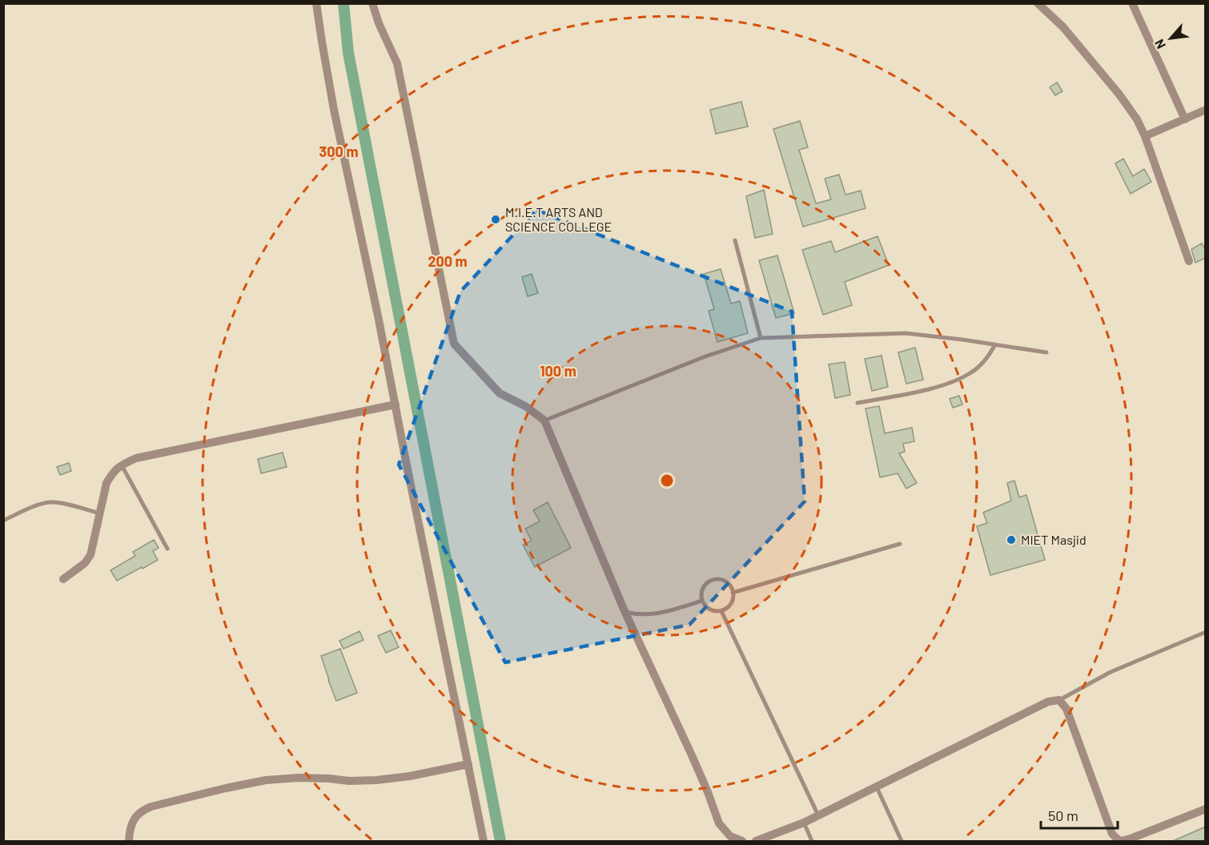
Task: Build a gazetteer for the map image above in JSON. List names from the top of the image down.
{
  "places": ["M.I.E.T ARTS AND SCIENCE COLLEGE", "MIET Masjid"],
  "scale_bar": "50 m",
  "north": "bottom left",
  "rings": ["300 m", "200 m", "100 m"]
}
